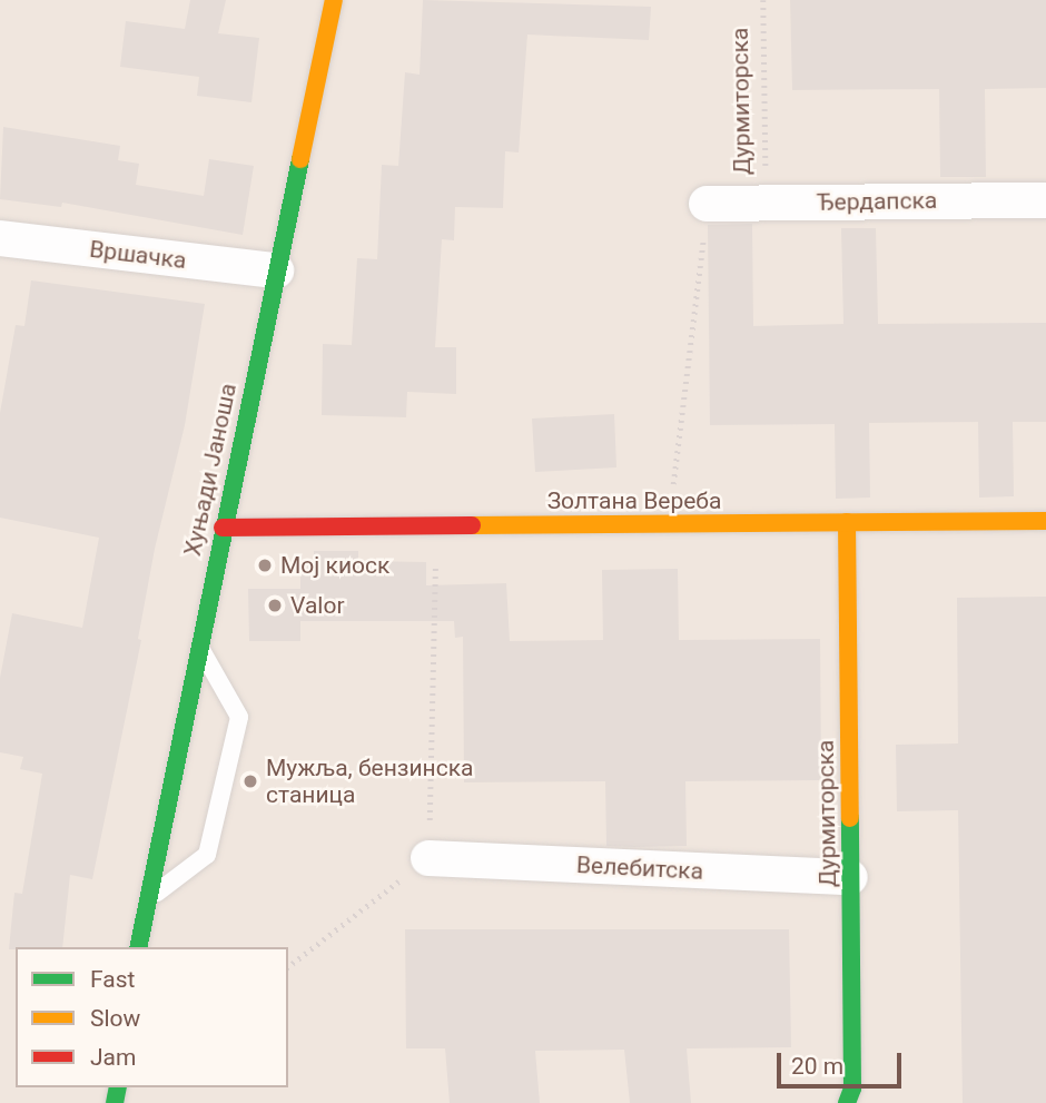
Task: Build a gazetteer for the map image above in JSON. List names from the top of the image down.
{
  "streets": {
    "street": [
      "Дурмиторска",
      "Ђердапска",
      "Вршачка",
      "Хуњади Јаноша",
      "Золтана Вереба",
      "Велебитска"
    ]
  },
  "crossings": [
    ["Дурмиторска", "Ђердапска"],
    ["Дурмиторска", "Золтана Вереба"],
    ["Дурмиторска", "Велебитска"],
    ["Вршачка", "Хуњади Јаноша"],
    ["Хуњади Јаноша", "Золтана Вереба"]
  ],
  "places": ["Мој киоск", "Valor", "Мужља, бензинска станица"],
  "legend": ["Fast", "Slow", "Jam"],
  "scale_bar": "20 m"
}
